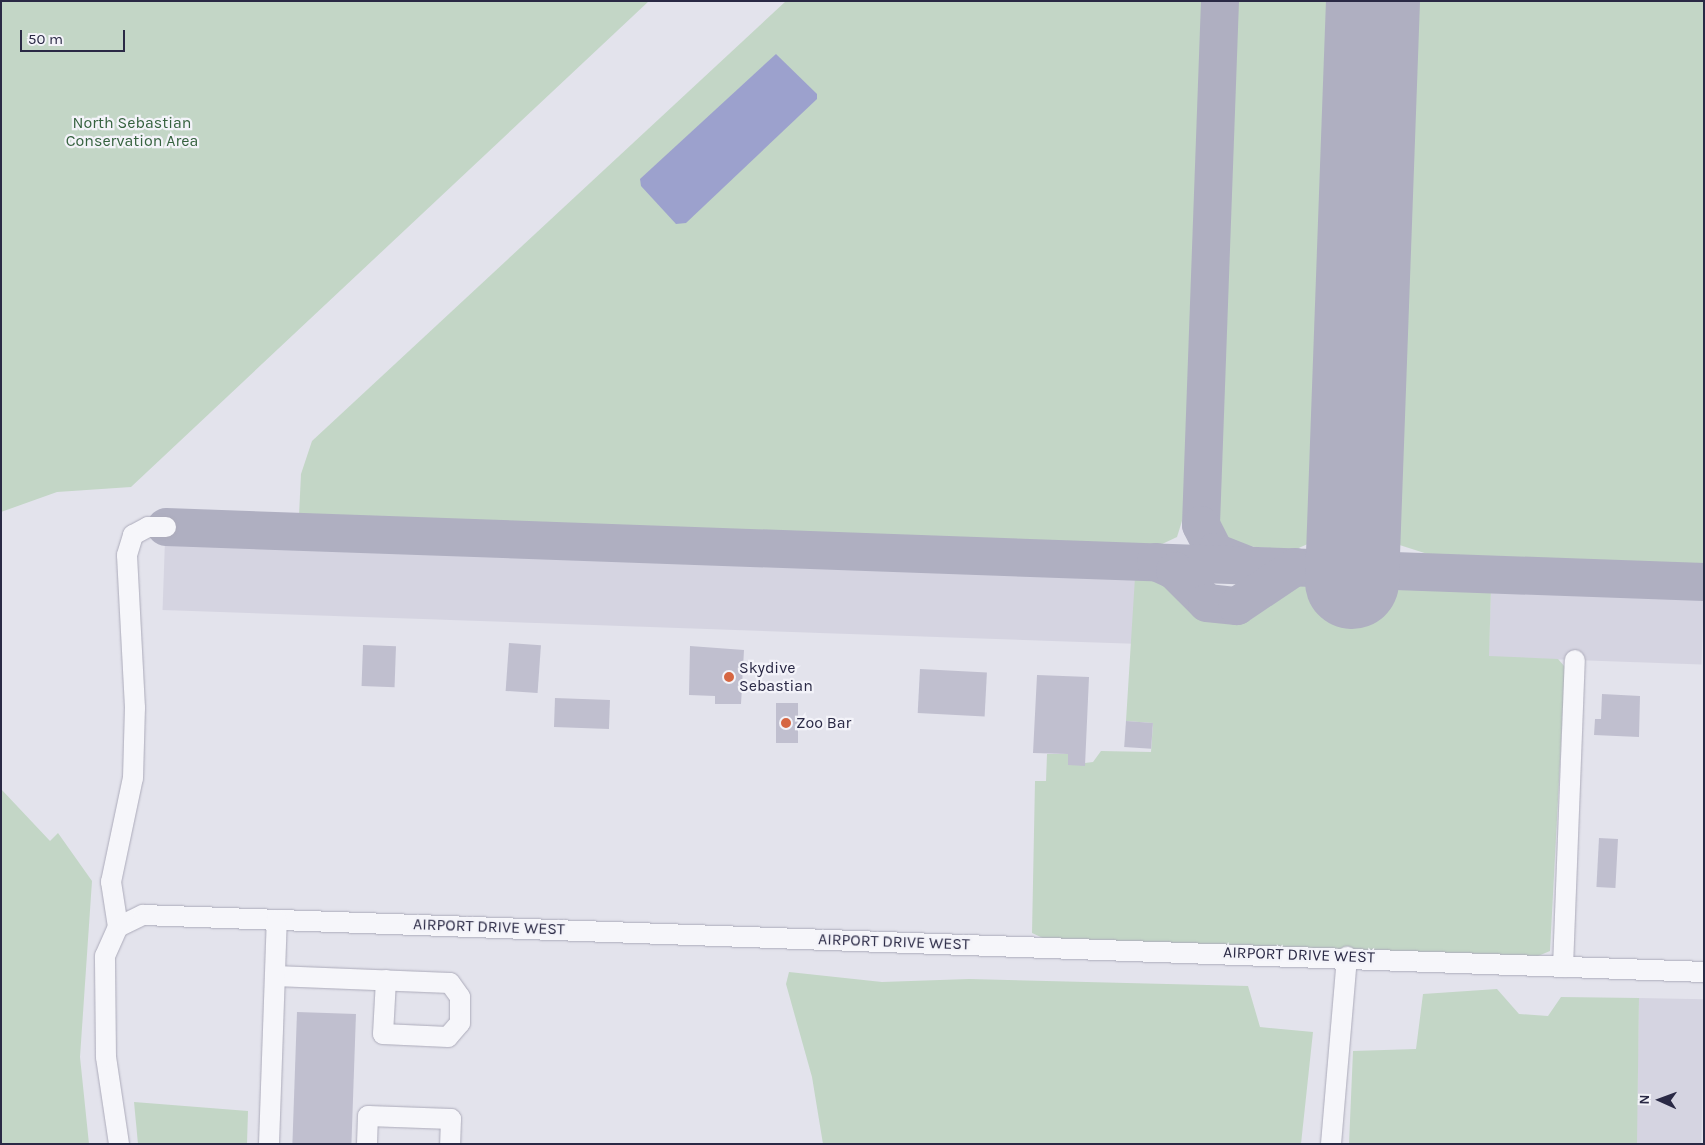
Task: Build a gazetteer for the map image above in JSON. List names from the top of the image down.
{
  "streets": {
    "street": ["AIRPORT DRIVE WEST"]
  },
  "parks": ["North Sebastian Conservation Area"],
  "places": ["Skydive Sebastian", "Zoo Bar"],
  "scale_bar": "50 m",
  "north": "left"
}
